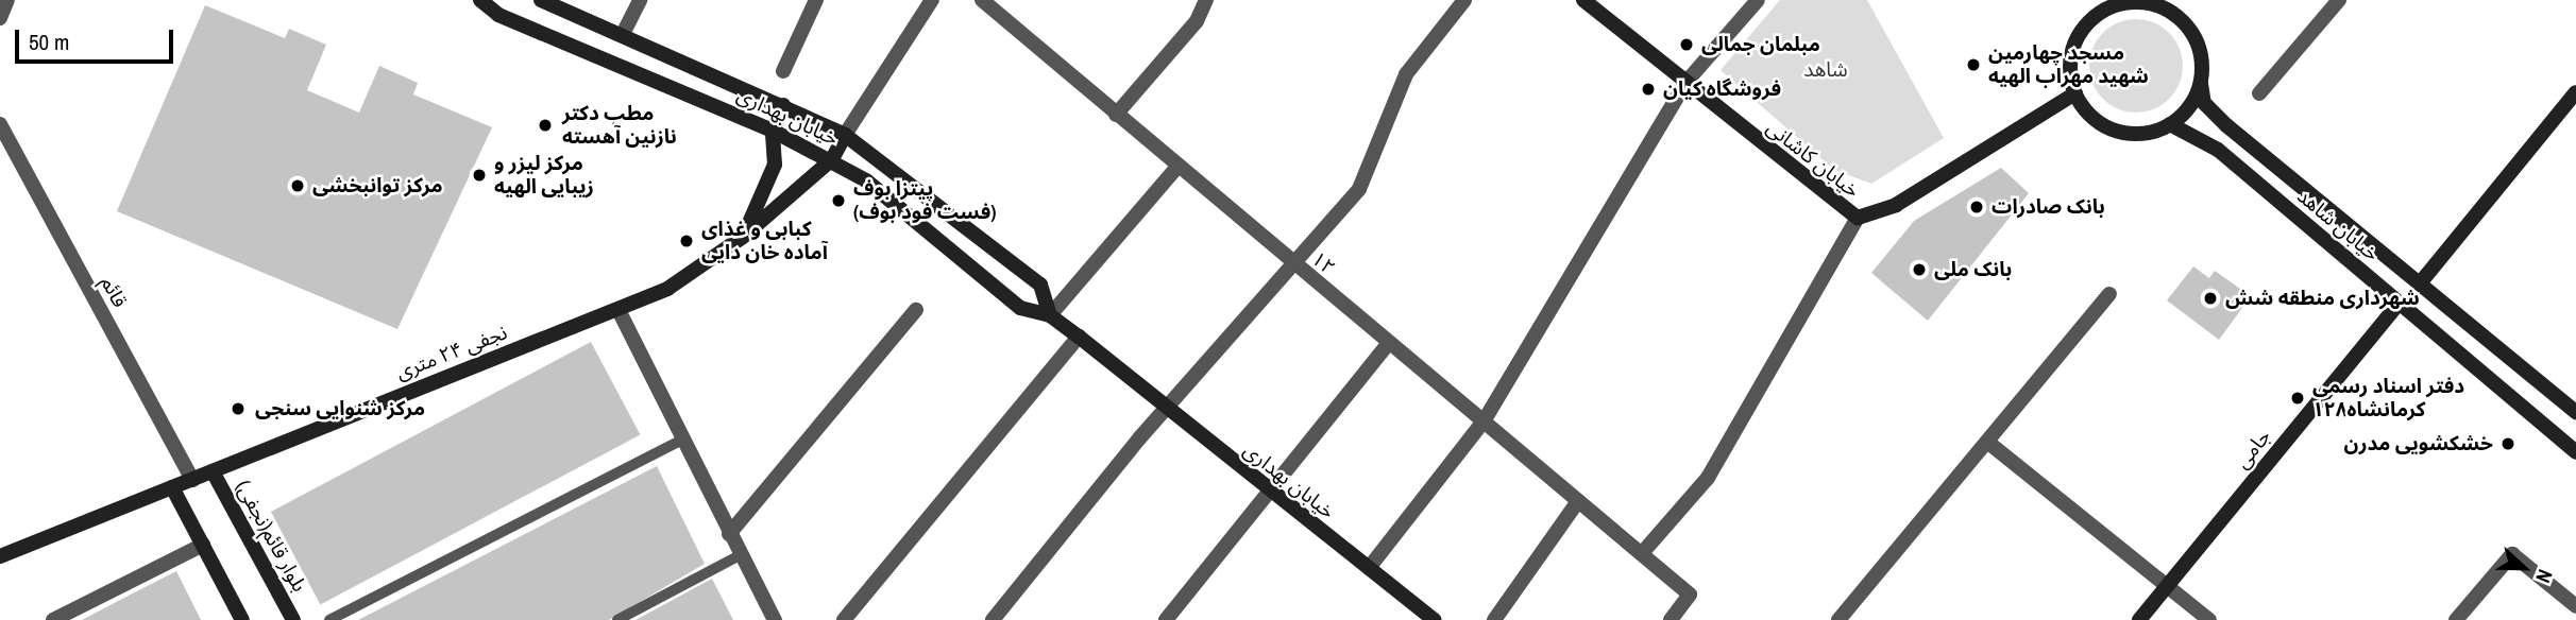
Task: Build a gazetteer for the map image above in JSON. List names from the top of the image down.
{
  "streets": {
    "street": [
      "خیابان بهداری",
      "خیابان کاشانی",
      "خیابان شاهد",
      "۱۲",
      "قائم",
      "نجفی ۲۴ متری",
      "جامی",
      "بلوار قائم(نجفی)"
    ]
  },
  "crossings": [
    ["خیابان بهداری", "نجفی ۲۴ متری"],
    ["خیابان کاشانی", "خیابان شاهد"],
    ["خیابان شاهد", "جامی"],
    ["قائم", "نجفی ۲۴ متری"],
    ["نجفی ۲۴ متری", "بلوار قائم(نجفی)"]
  ],
  "parks": ["شاهد"],
  "places": [
    "مبلمان جمالی",
    "مسجد چهارمین شهید مهراب الهیه",
    "فروشگاه کیان",
    "مطب دکتر نازنین آهسته",
    "مرکز لیزر و زیبایی الهیه",
    "مرکز توانبخشی",
    "پیتزا بوف (فست فود بوف)",
    "بانک صادرات",
    "کبابی و غذای آماده خان دایی",
    "بانک ملی",
    "شهرداری منطقه شش",
    "دفتر اسناد رسمی ۱۲۸کرمانشاه",
    "مرکز شنوایی سنجی",
    "خشکشویی مدرن"
  ],
  "scale_bar": "50 m",
  "north": "right"
}
